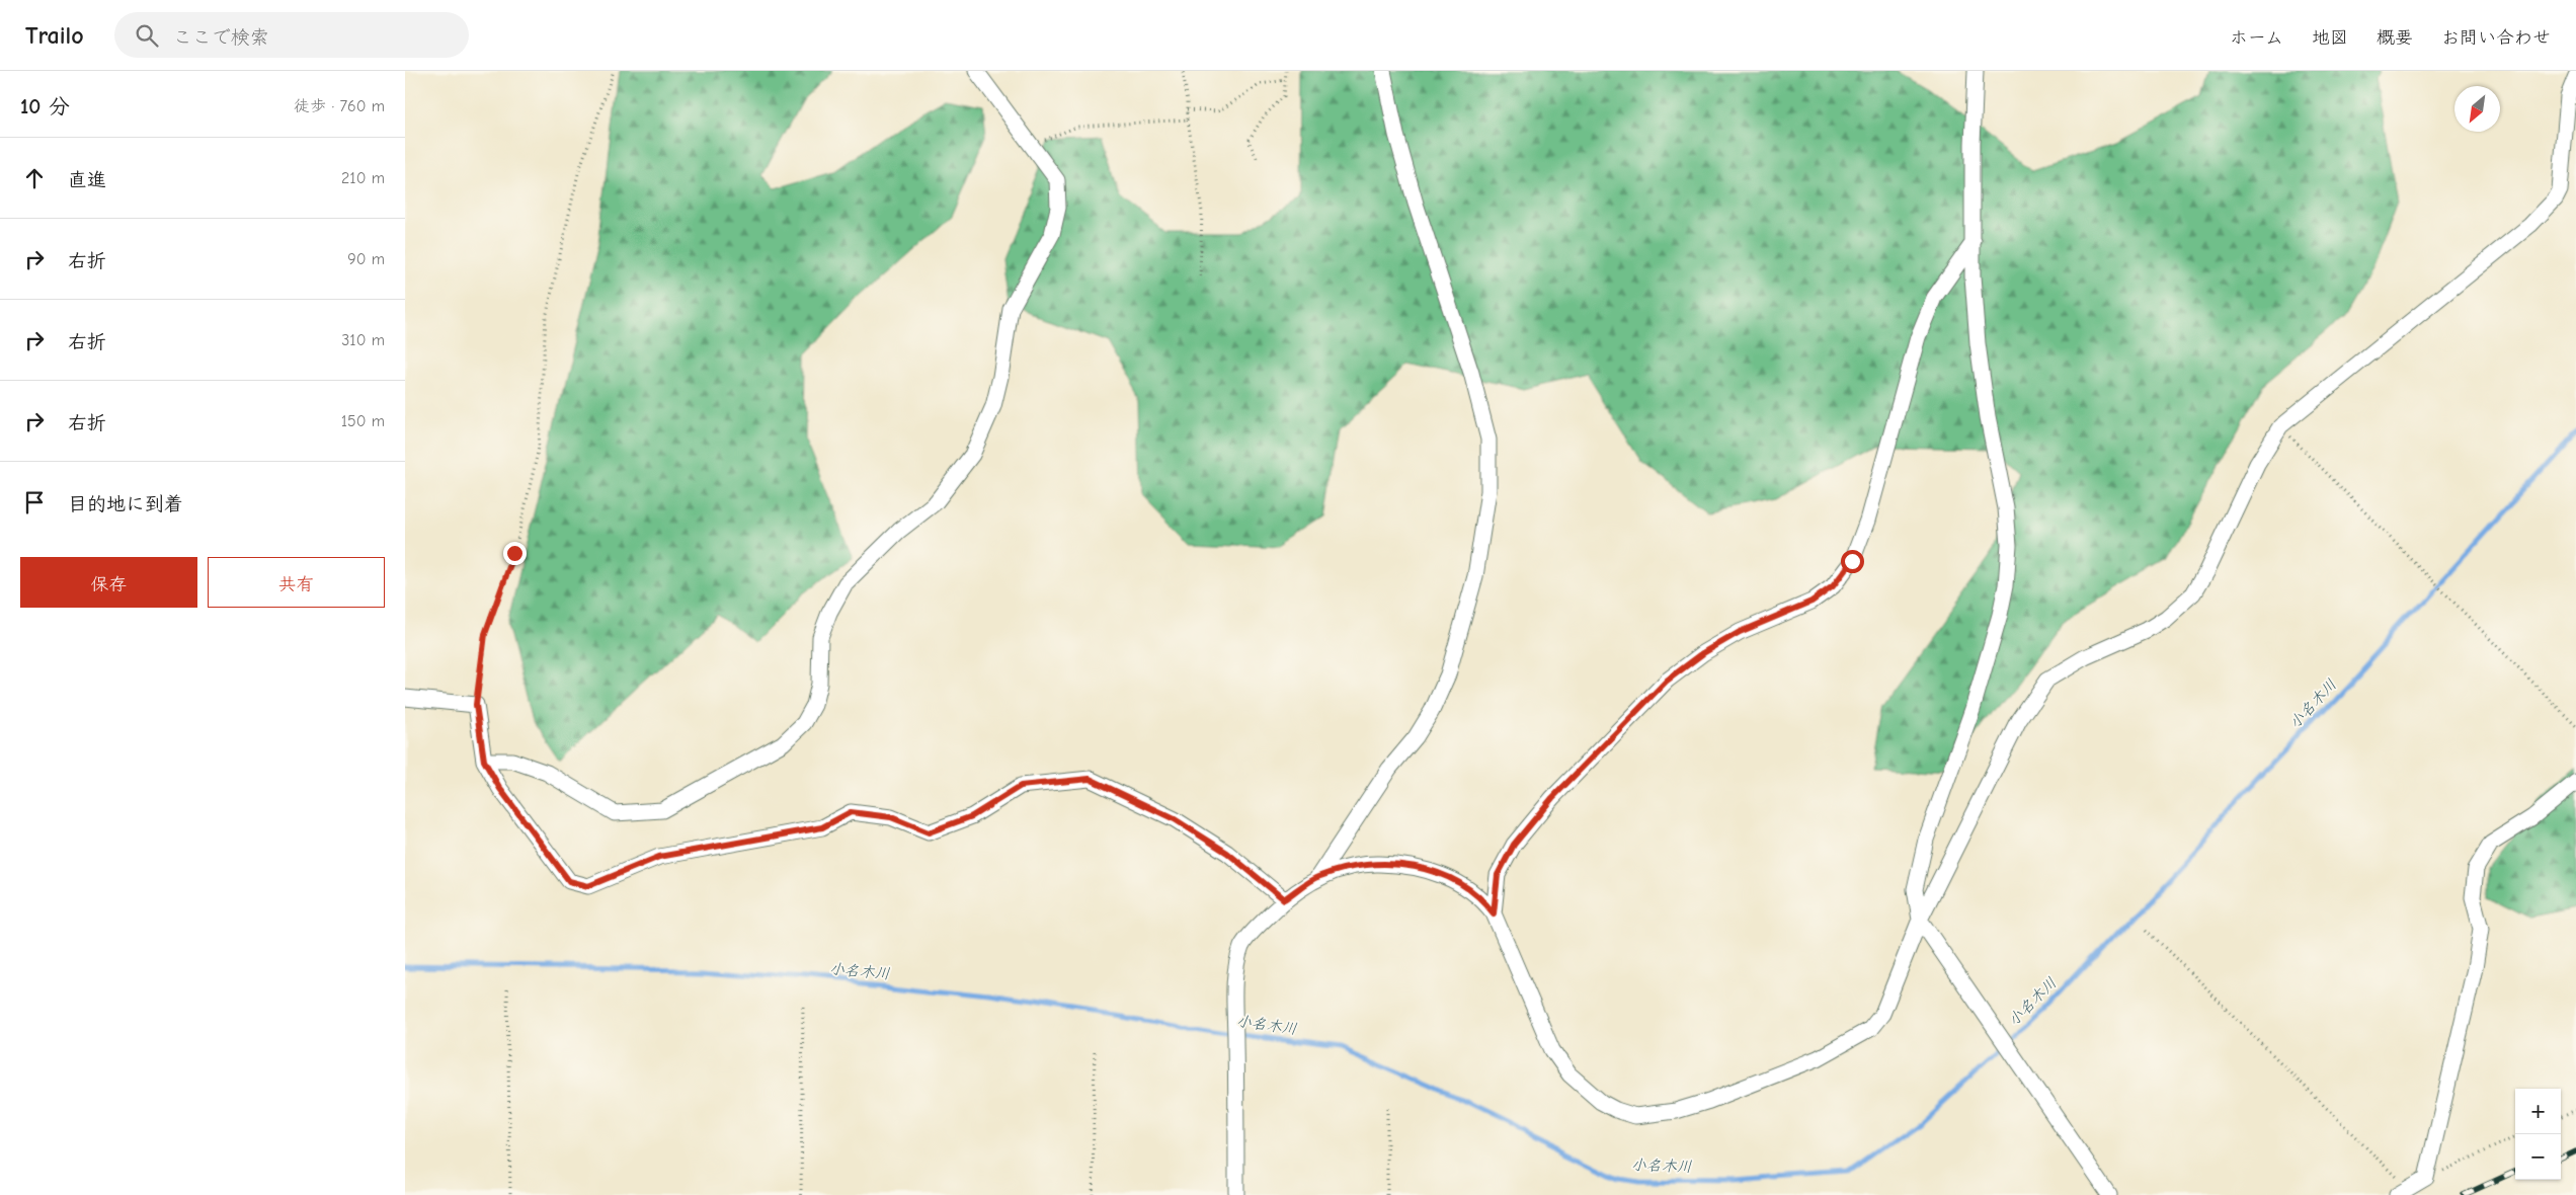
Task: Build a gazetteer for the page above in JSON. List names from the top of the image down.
{
  "water": ["小名木川"],
  "north": "bottom left",
  "page": {
    "header": "Trailo",
    "search": "ここで検索",
    "nav": [
      "ホーム",
      "地図",
      "概要",
      "お問い合わせ"
    ],
    "heading": ["10 分", "徒歩 · 760 m"],
    "list": [
      ["直進", "210 m"],
      ["右折", "90 m"],
      ["右折", "310 m"],
      ["右折", "150 m"],
      "目的地に到着"
    ],
    "buttons": ["保存", "共有"],
    "map_buttons": ["+", "−"]
  }
}
